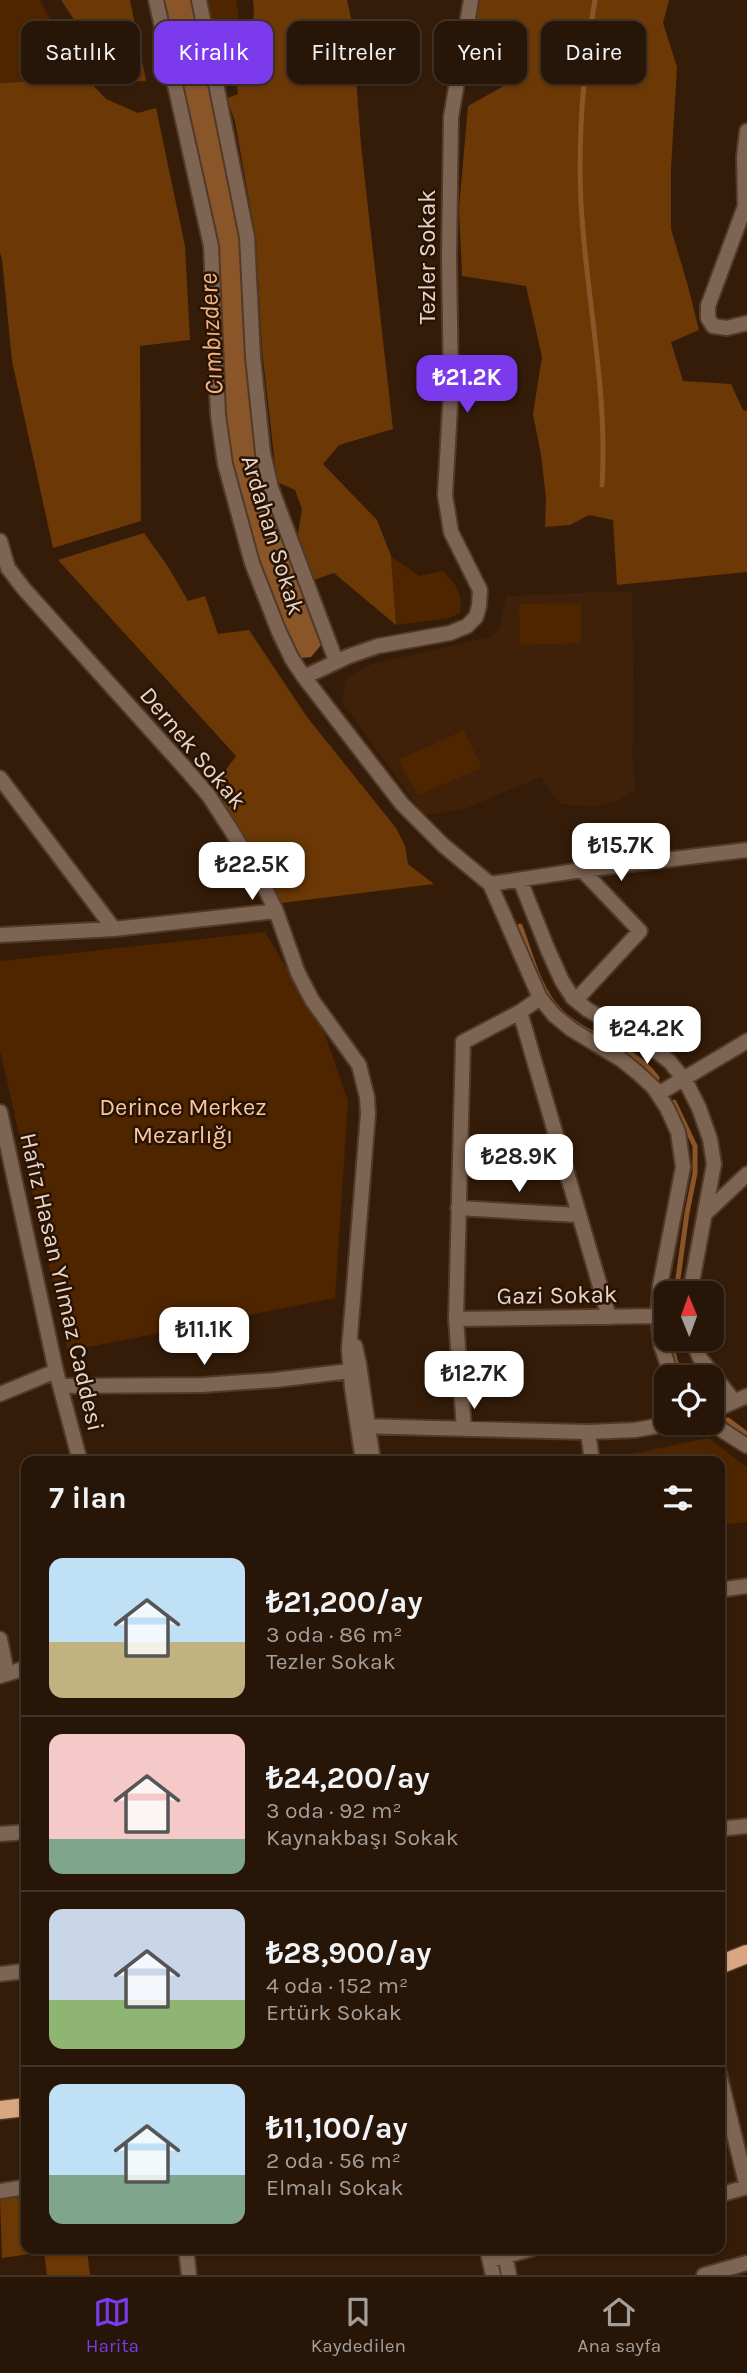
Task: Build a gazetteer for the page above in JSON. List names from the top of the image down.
{
  "streets": {
    "street": [
      "Tezler Sokak",
      "Ardahan Sokak",
      "Dernek Sokak",
      "Hafız Hasan Yılmaz Caddesi",
      "Gazi Sokak"
    ]
  },
  "crossings": [
    ["Tezler Sokak", "Ardahan Sokak"]
  ],
  "water": ["Cımbızdere"],
  "parks": ["Derince Merkez Mezarlığı"],
  "north": "top",
  "page": {
    "chip": [
      "Satılık",
      "Kiralık",
      "Filtreler",
      "Yeni",
      "Daire"
    ],
    "price": [
      "₺21.2K",
      "₺15.7K",
      "₺22.5K",
      "₺24.2K",
      "₺28.9K",
      "₺11.1K",
      "₺12.7K"
    ],
    "heading": "7 ilan",
    "list": [
      {
        "name": "₺21,200/ay",
        "note": "3 oda · 86 m² · Tezler Sokak"
      },
      {
        "name": "₺24,200/ay",
        "note": "3 oda · 92 m² · Kaynakbaşı Sokak"
      },
      {
        "name": "₺28,900/ay",
        "note": "4 oda · 152 m² · Ertürk Sokak"
      },
      {
        "name": "₺11,100/ay",
        "note": "2 oda · 56 m² · Elmalı Sokak"
      }
    ],
    "tabs": ["Harita", "Kaydedilen", "Ana sayfa"]
  }
}
